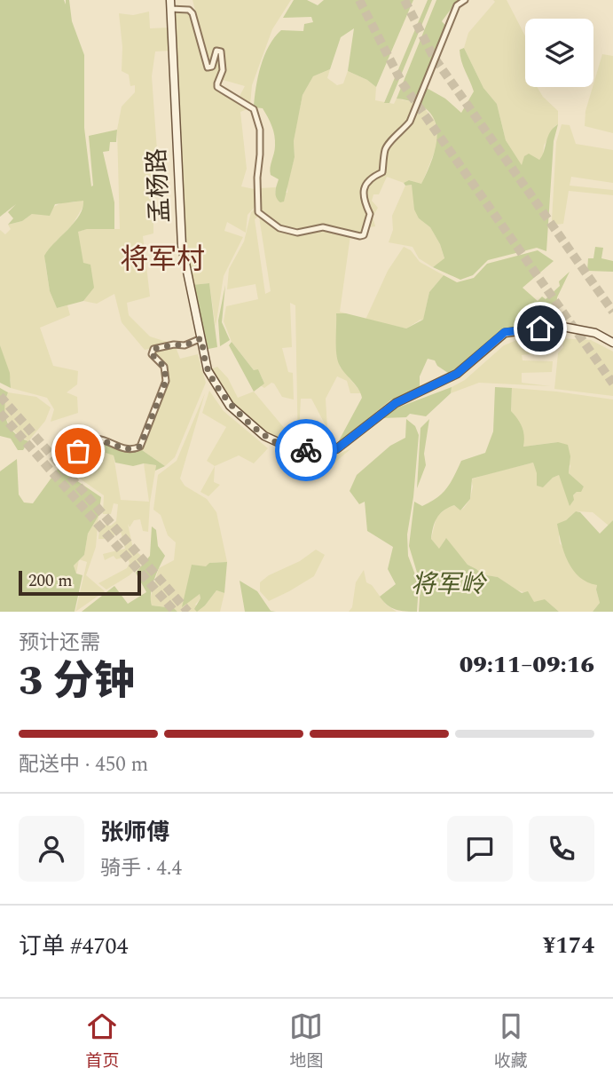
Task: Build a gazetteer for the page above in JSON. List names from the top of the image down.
{
  "streets": {
    "main road": ["孟杨路"]
  },
  "districts": ["将军村"],
  "parks": ["将军岭"],
  "scale_bar": "200 m",
  "page": {
    "scale": "200 m",
    "heading": ["3 分钟", "预计还需", "09:11–09:16"],
    "panel": [
      "张师傅",
      "骑手 · 4.4",
      "订单 #4704",
      "¥174"
    ],
    "bar": "配送中 · 450 m",
    "tabs": ["首页", "地图", "收藏"]
  }
}
